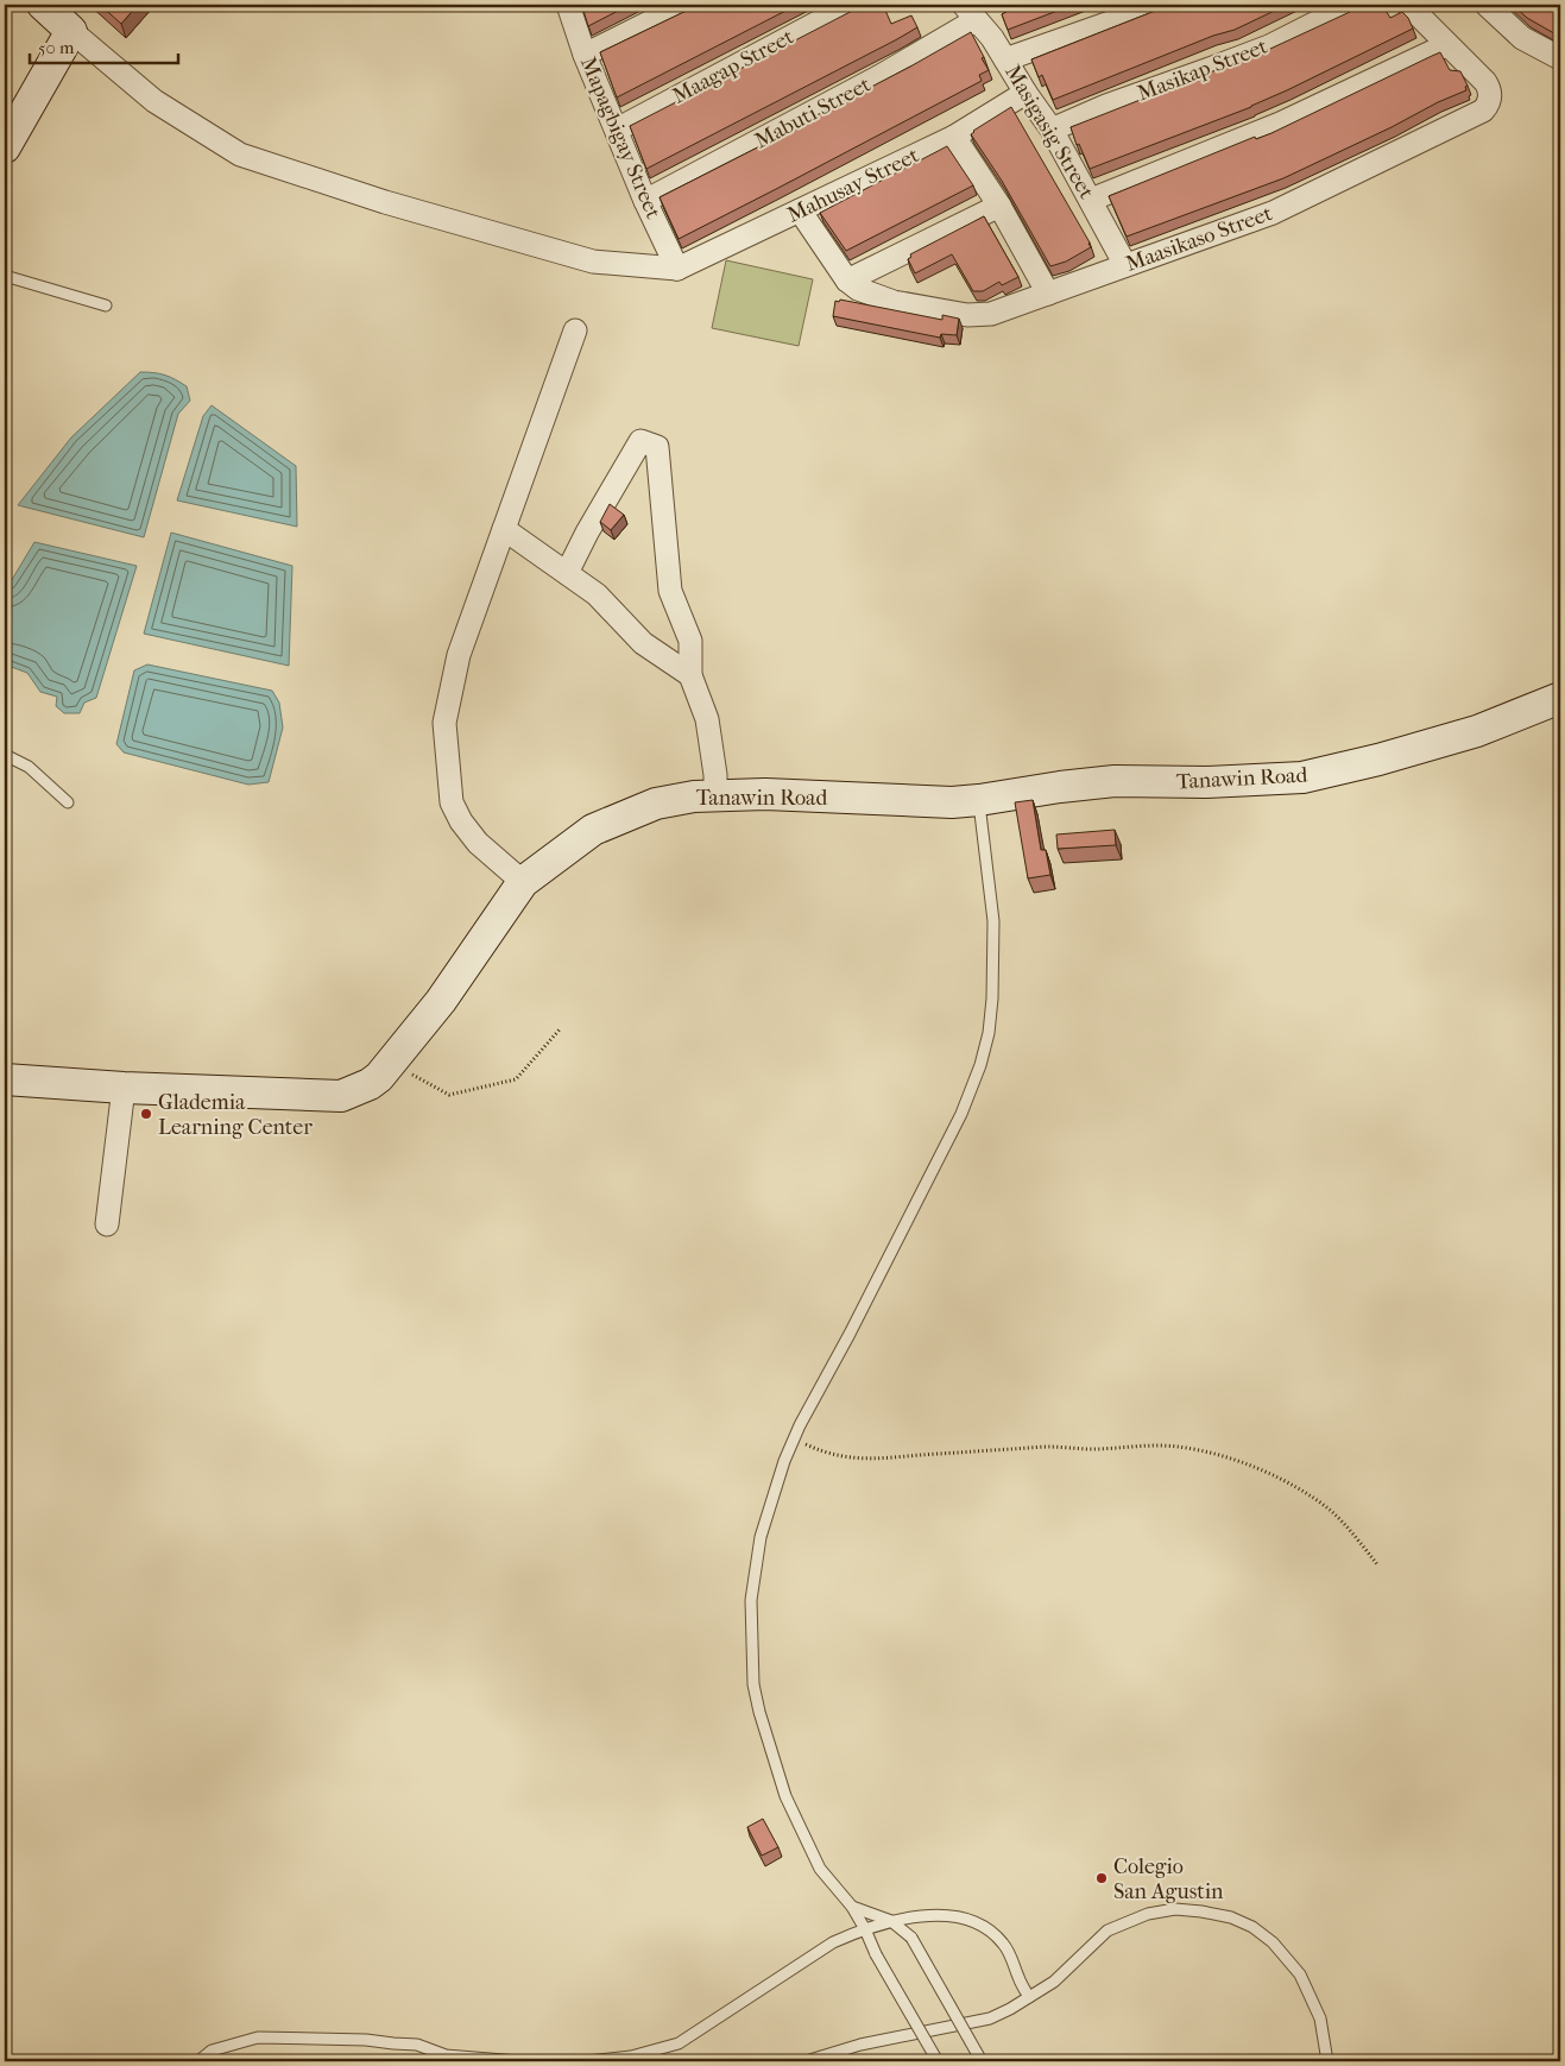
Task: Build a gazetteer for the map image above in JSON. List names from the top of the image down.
{
  "streets": {
    "street": [
      "Maagap Street",
      "Masikap Street",
      "Mabuti Street",
      "Masigasig Street",
      "Mapagbigay Street",
      "Mahusay Street",
      "Maasikaso Street",
      "Tanawin Road"
    ]
  },
  "crossings": [
    ["Maagap Street", "Mapagbigay Street"],
    ["Masikap Street", "Masigasig Street"],
    ["Mabuti Street", "Masigasig Street"],
    ["Mabuti Street", "Mapagbigay Street"],
    ["Masigasig Street", "Mahusay Street"],
    ["Masigasig Street", "Maasikaso Street"],
    ["Mapagbigay Street", "Mahusay Street"],
    ["Mahusay Street", "Maasikaso Street"]
  ],
  "places": ["Glademia Learning Center", "Colegio San Agustin"],
  "scale_bar": "50 m"
}
